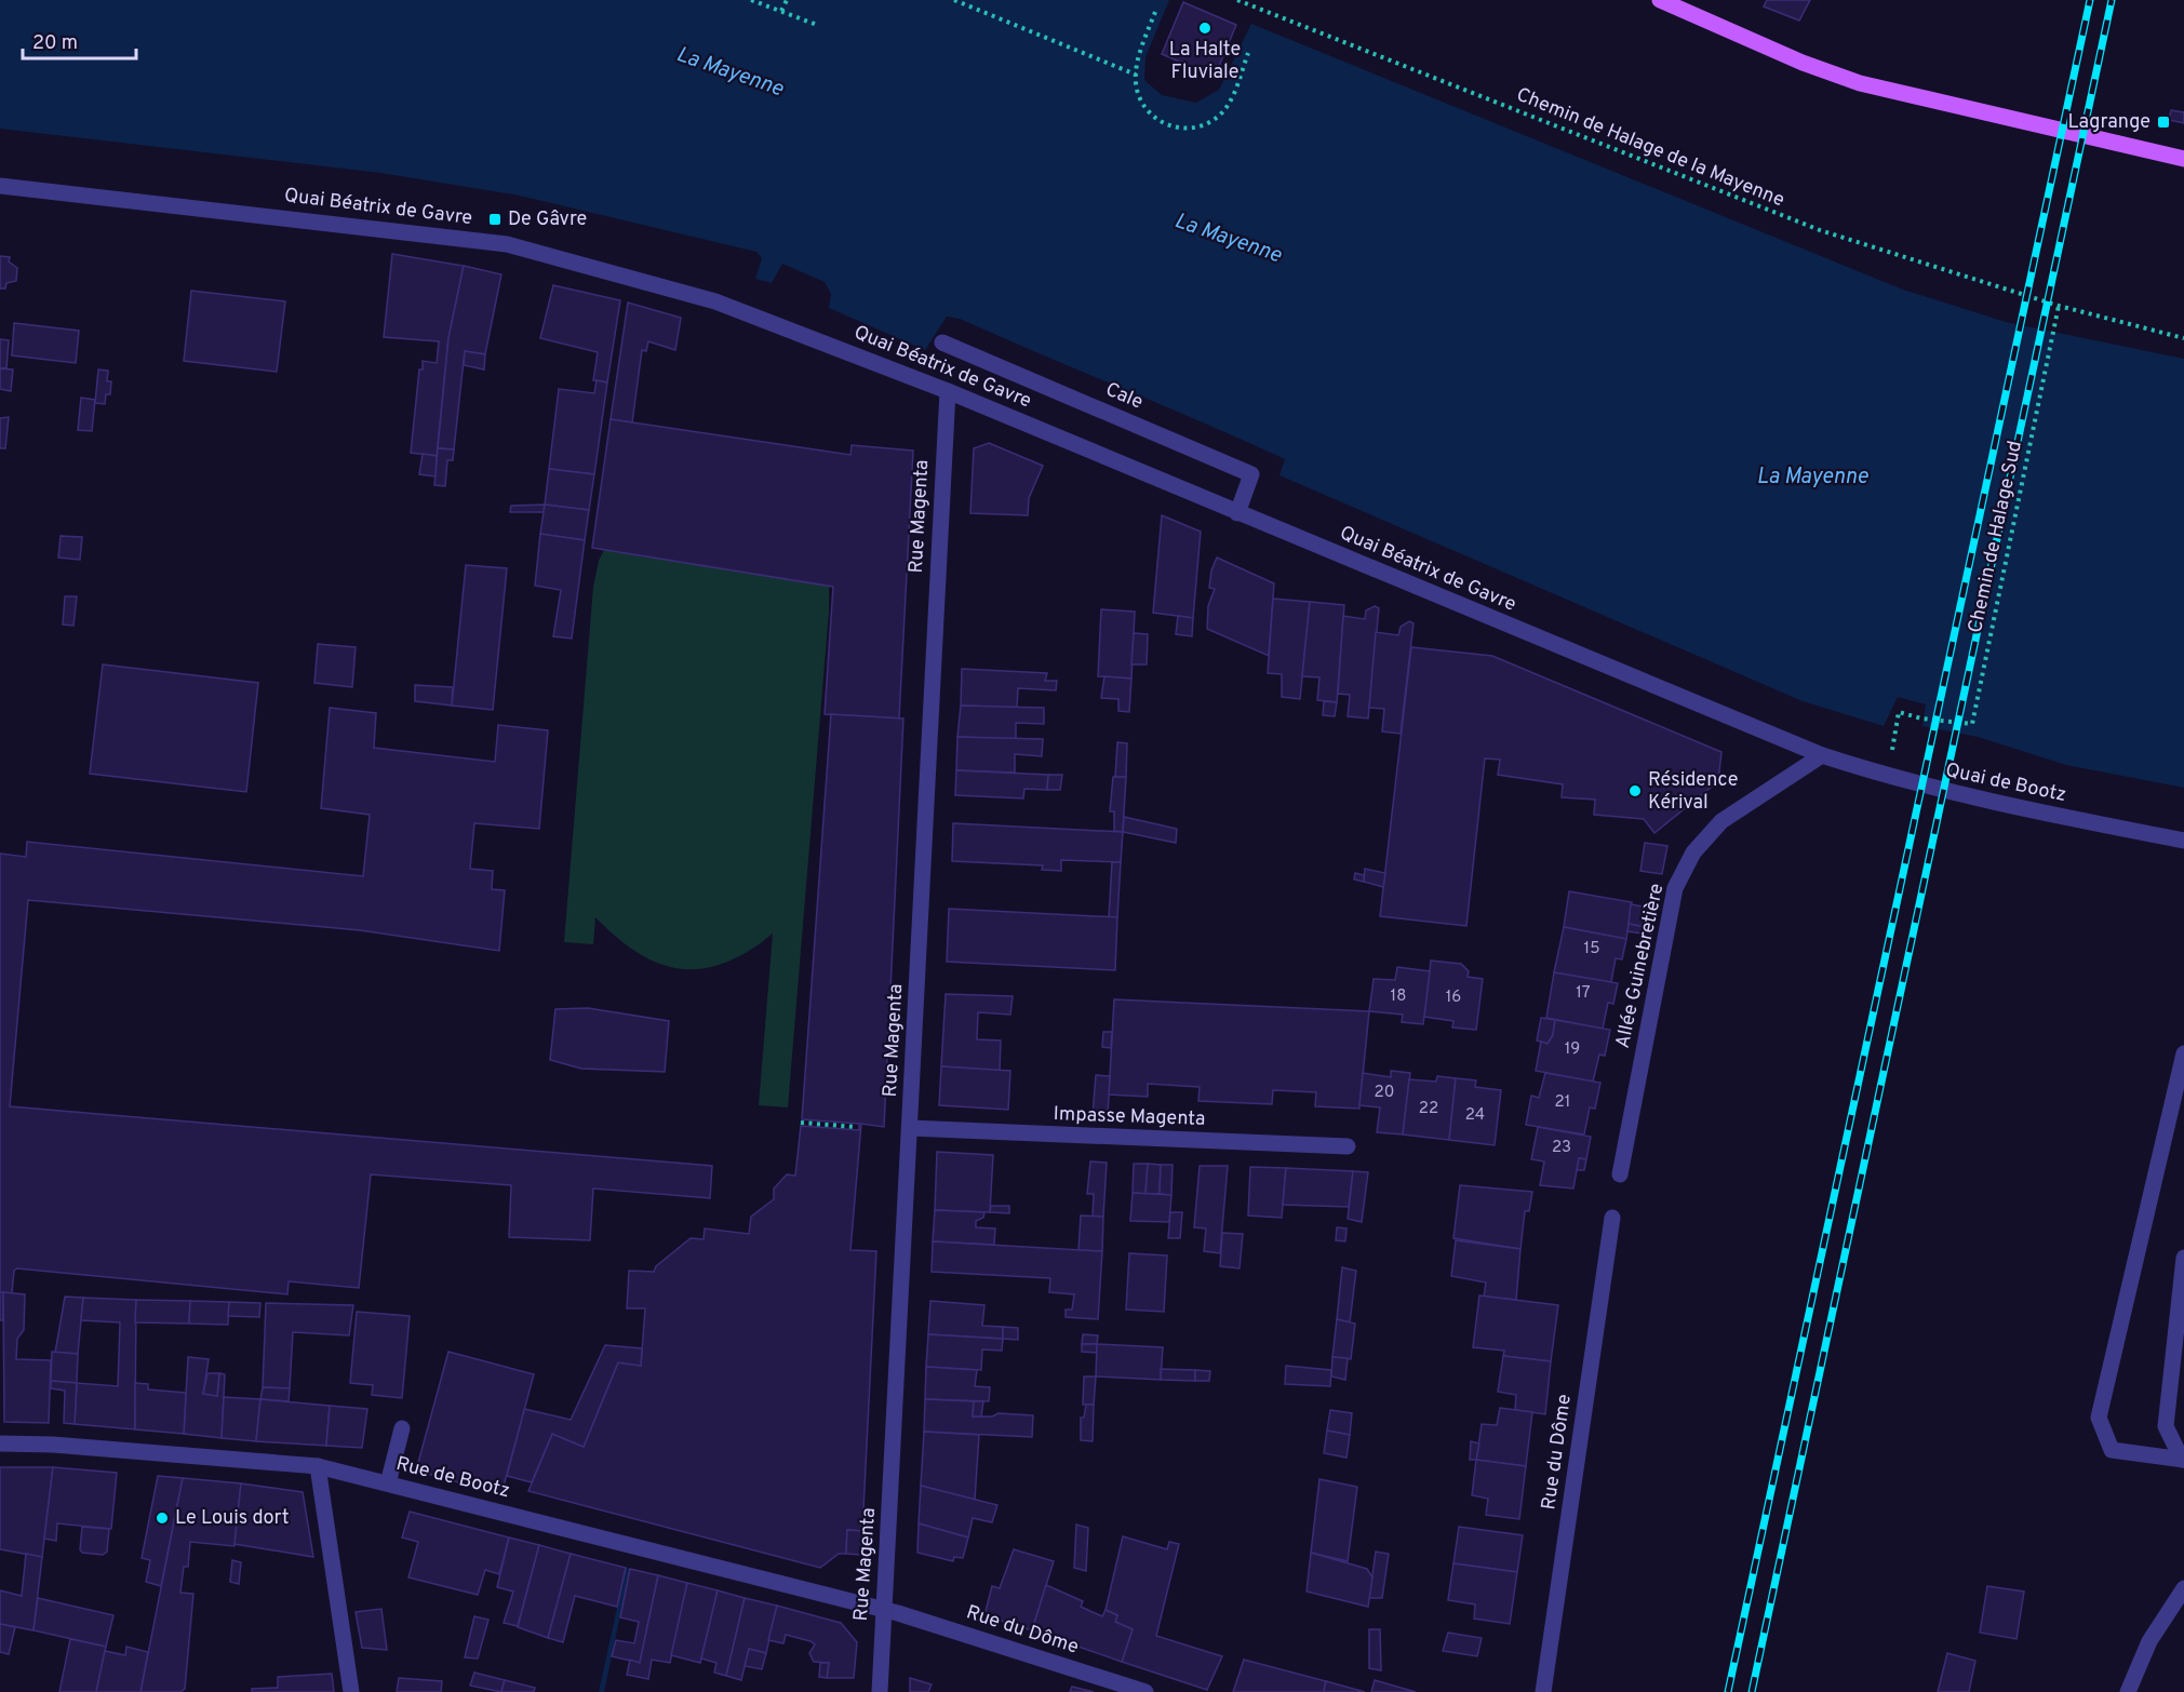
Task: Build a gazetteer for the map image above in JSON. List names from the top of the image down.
{
  "streets": {
    "street": [
      "Quai Béatrix de Gavre",
      "Cale",
      "Rue Magenta",
      "Quai de Bootz",
      "Allée Guinebretière",
      "Impasse Magenta",
      "Rue du Dôme",
      "Rue de Bootz"
    ],
    "path": ["Chemin de Halage de la Mayenne", "Chemin de Halage Sud"]
  },
  "crossings": [
    ["Chemin de Halage de la Mayenne", "Chemin de Halage Sud"],
    ["Quai Béatrix de Gavre", "Cale"],
    ["Quai Béatrix de Gavre", "Rue Magenta"],
    ["Quai Béatrix de Gavre", "Quai de Bootz"],
    ["Quai Béatrix de Gavre", "Allée Guinebretière"],
    ["Rue Magenta", "Impasse Magenta"],
    ["Rue Magenta", "Rue du Dôme"],
    ["Rue Magenta", "Rue de Bootz"],
    ["Quai de Bootz", "Allée Guinebretière"],
    ["Rue du Dôme", "Rue de Bootz"]
  ],
  "water": ["La Mayenne"],
  "places": {
    "other": ["La Halte Fluviale", "Résidence Kérival", "Le Louis dort"],
    "transit": ["Lagrange", "De Gâvre"]
  },
  "house_numbers": [
    "15",
    "17",
    "18",
    "16",
    "19",
    "20",
    "21",
    "22",
    "24",
    "23"
  ],
  "scale_bar": "20 m"
}
